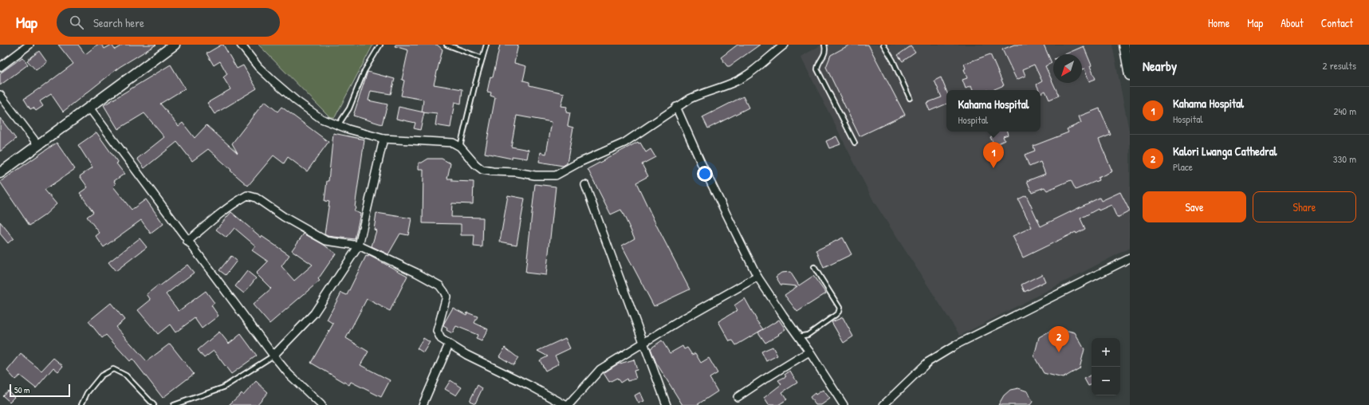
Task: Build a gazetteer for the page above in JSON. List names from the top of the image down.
{
  "scale_bar": "50 m",
  "north": "bottom left",
  "page": {
    "header": "Map",
    "search": "Search here",
    "nav": [
      "Home",
      "Map",
      "About",
      "Contact"
    ],
    "heading": ["Nearby", "2 results"],
    "list": [
      {
        "mark": "1",
        "name": "Kahama Hospital",
        "note": "Hospital",
        "value": "240 m"
      },
      {
        "mark": "2",
        "name": "Kalori Lwanga Cathedral",
        "note": "Place",
        "value": "330 m"
      }
    ],
    "popup": ["Kahama Hospital", "Hospital"],
    "pins": ["1", "2"],
    "buttons": ["Save", "Share"],
    "map_buttons": ["+", "−"],
    "scale": "50 m"
  }
}
